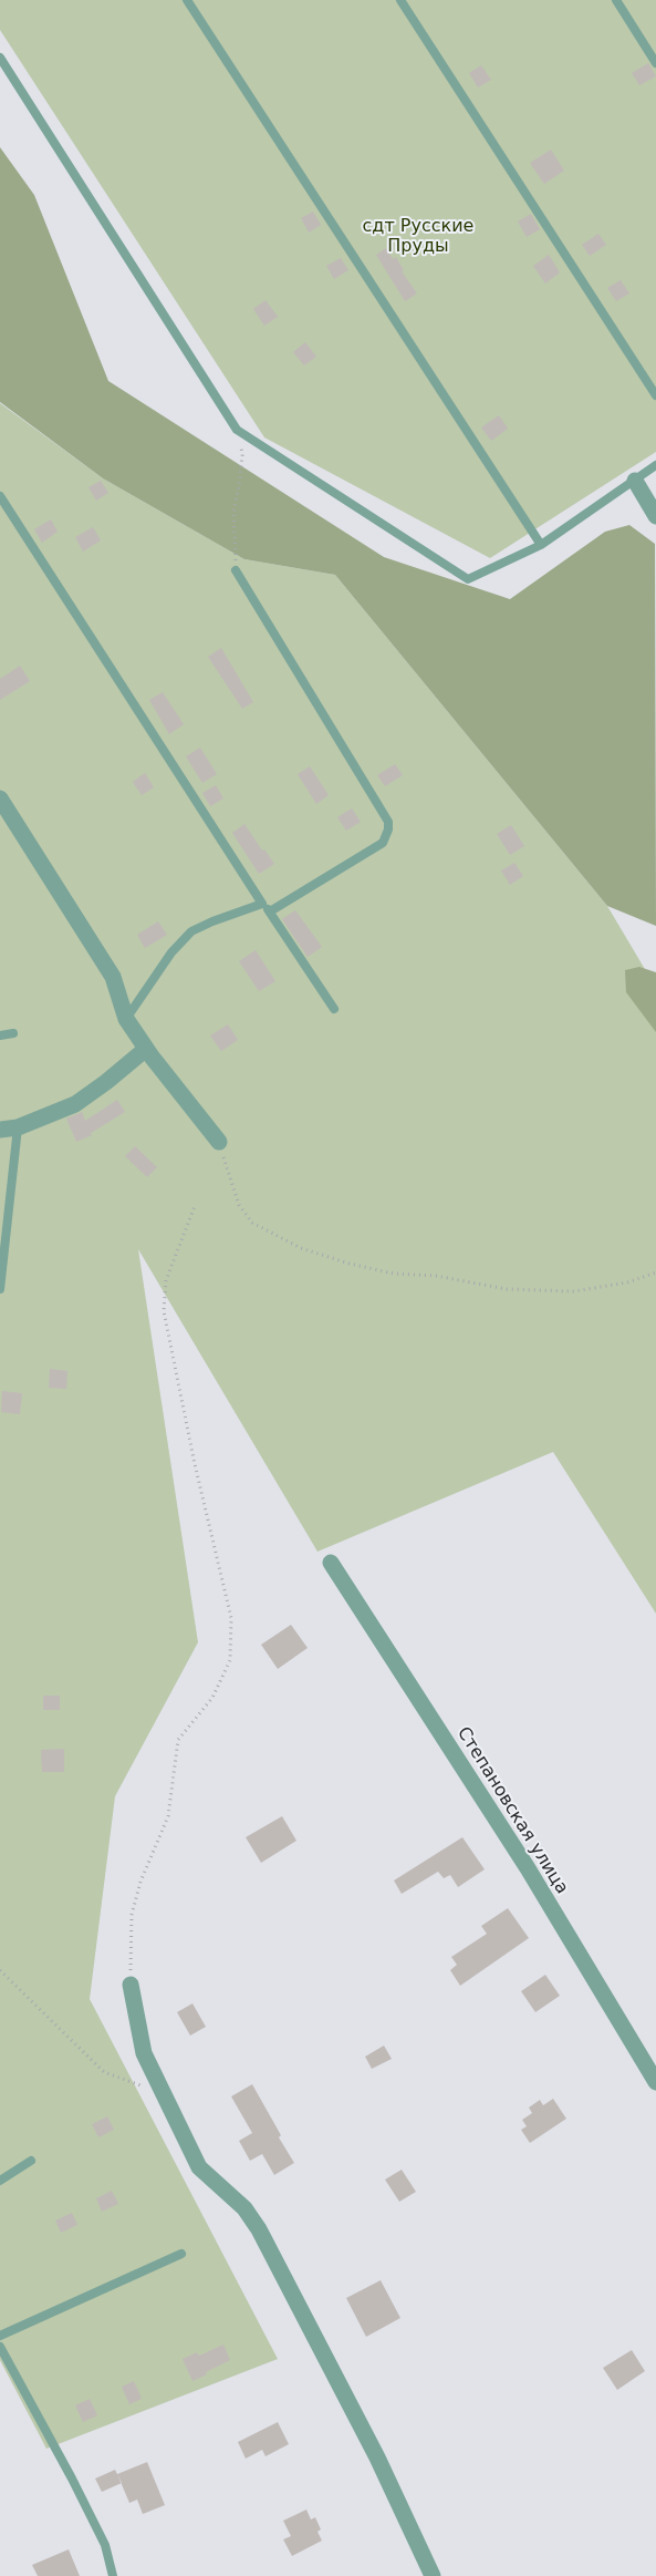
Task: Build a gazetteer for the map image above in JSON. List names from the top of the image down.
{
  "streets": {
    "street": ["Степановская улица"]
  },
  "parks": ["сдт Русские Пруды"]
}
